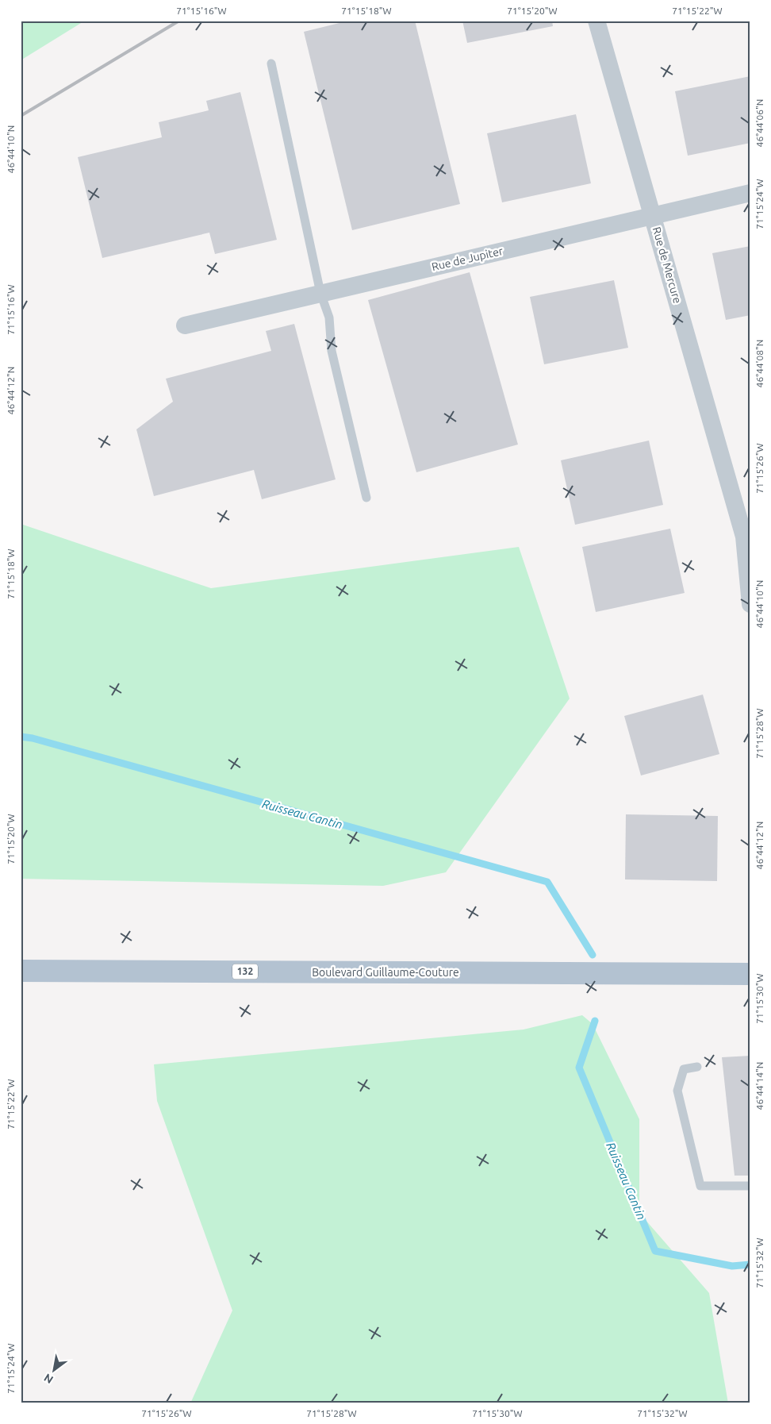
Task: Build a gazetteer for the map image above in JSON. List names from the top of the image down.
{
  "streets": {
    "main road": ["132", "Boulevard Guillaume-Couture"],
    "street": ["Rue de Jupiter", "Rue de Mercure"]
  },
  "crossings": [
    ["Rue de Jupiter", "Rue de Mercure"]
  ],
  "water": ["Ruisseau Cantin"],
  "north": "bottom left",
  "coordinates": [
    "71°15'16\"W",
    "71°15'18\"W",
    "71°15'20\"W",
    "71°15'22\"W",
    "46°44'06\"N",
    "46°44'10\"N",
    "71°15'24\"W",
    "46°44'08\"N",
    "46°44'12\"N",
    "71°15'26\"W",
    "71°15'28\"W",
    "71°15'30\"W",
    "46°44'14\"N",
    "71°15'32\"W"
  ]
}
